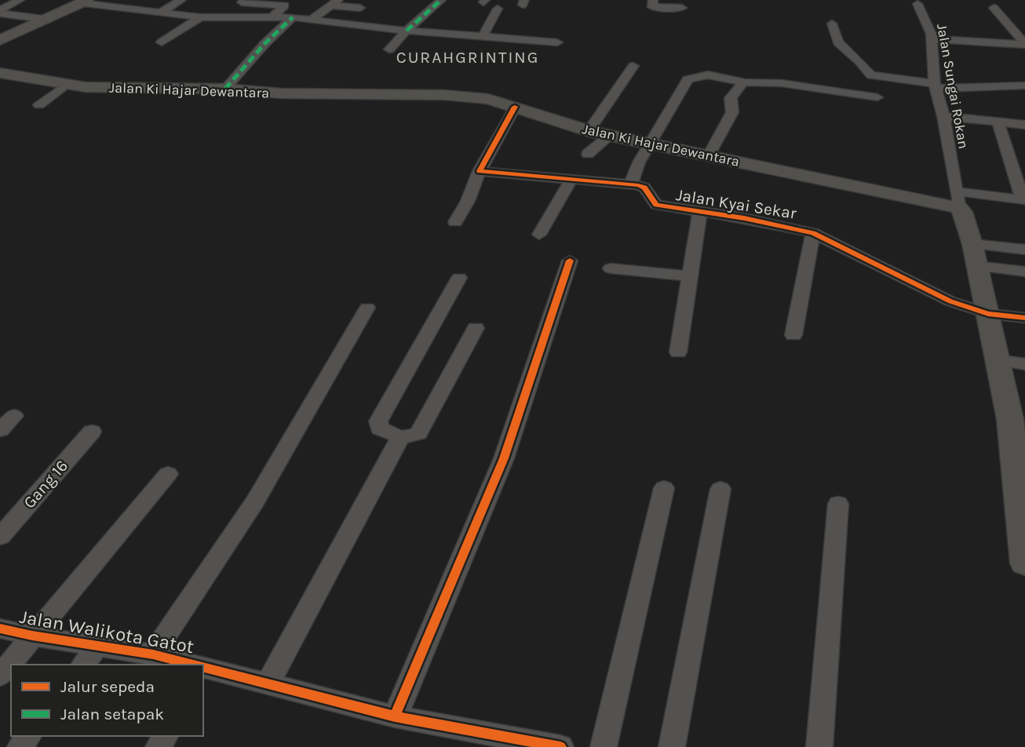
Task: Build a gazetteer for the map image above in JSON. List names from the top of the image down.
{
  "streets": {
    "main road": ["Jalan Ki Hajar Dewantara"],
    "street": [
      "Jalan Sungai Rokan",
      "Jalan Kyai Sekar",
      "Gang 16",
      "Jalan Walikota Gatot"
    ]
  },
  "crossings": [
    ["Jalan Sungai Rokan", "Jalan Ki Hajar Dewantara"]
  ],
  "districts": ["CURAHGRINTING"],
  "legend": ["Jalur sepeda", "Jalan setapak"]
}
